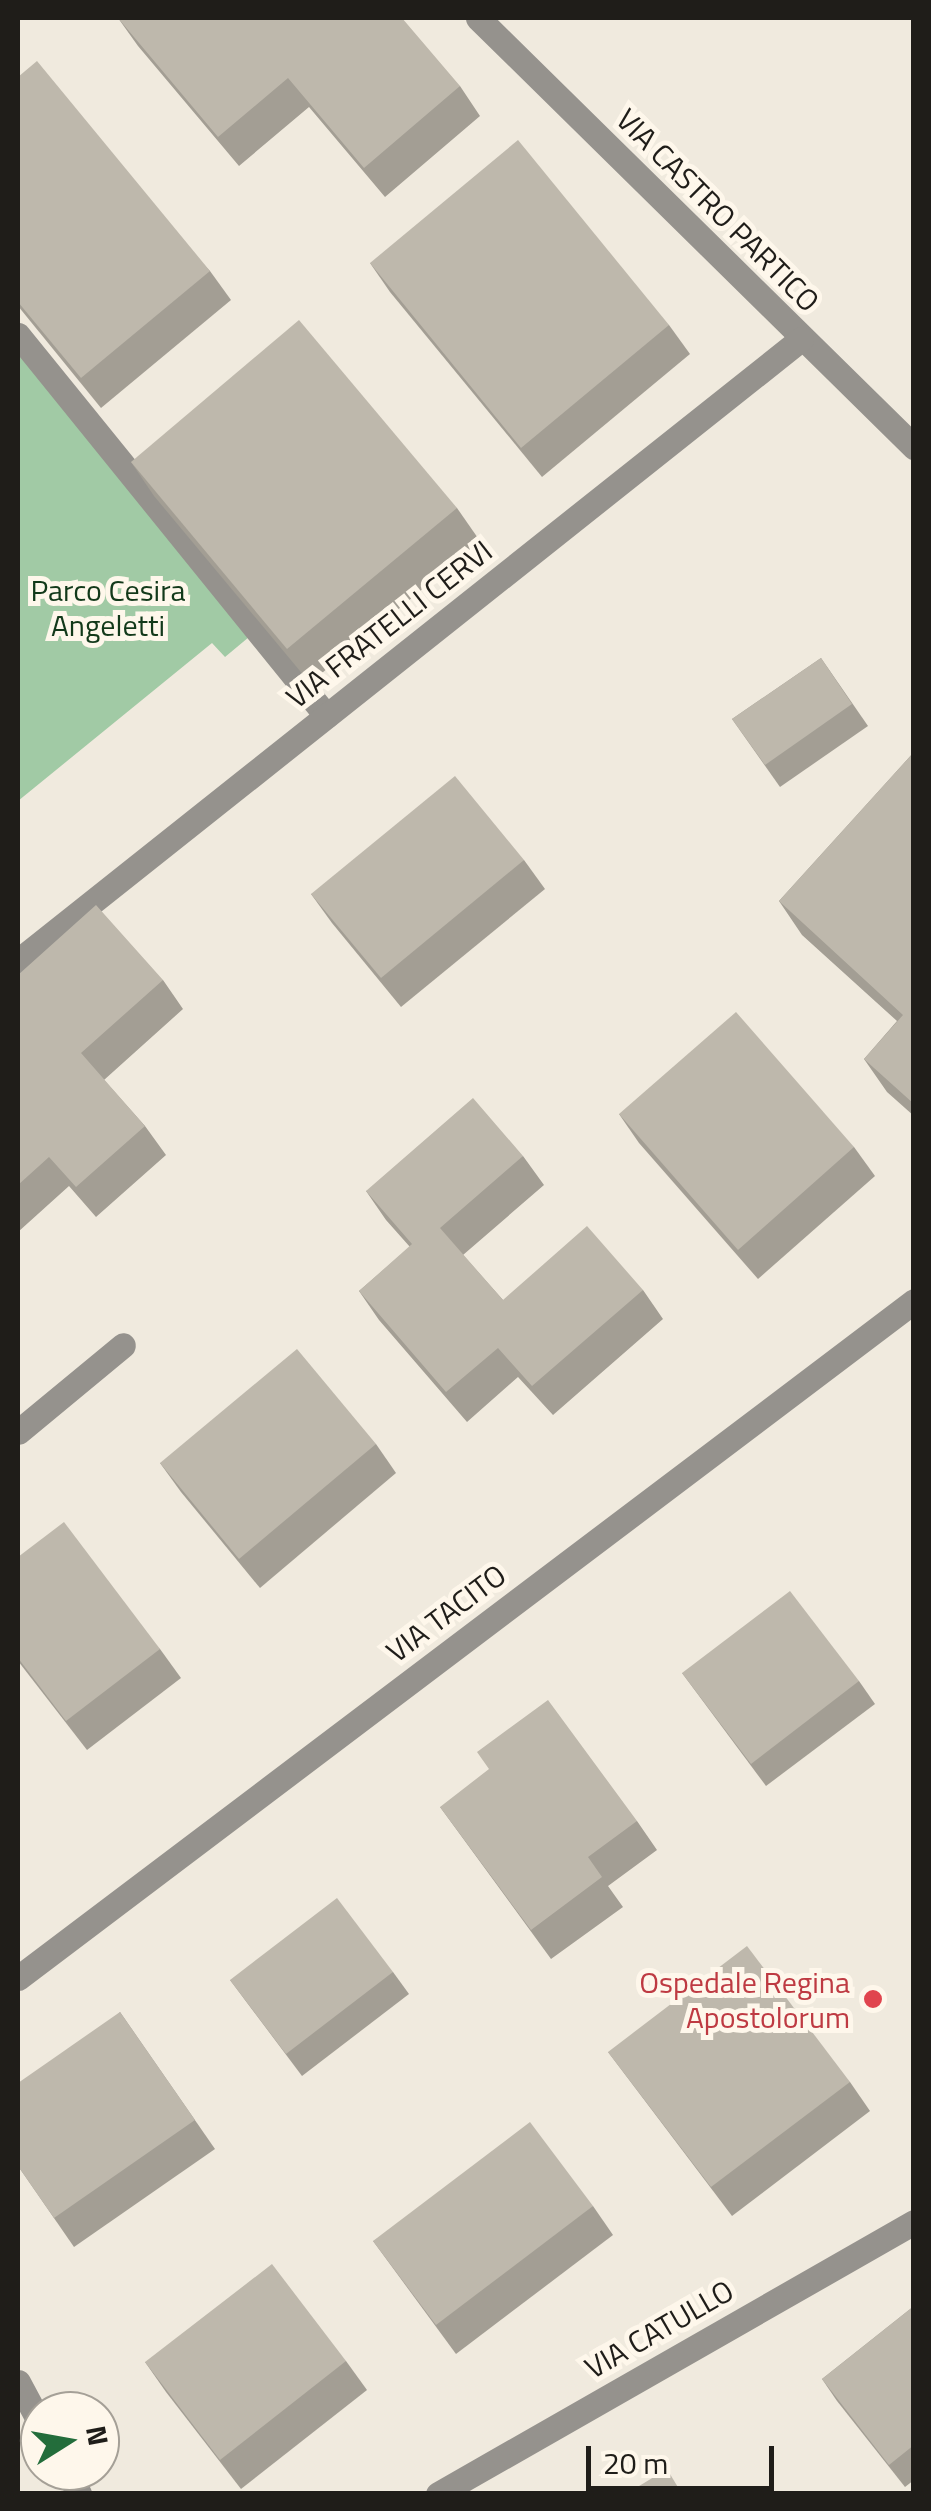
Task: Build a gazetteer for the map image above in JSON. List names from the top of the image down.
{
  "streets": {
    "street": [
      "VIA CASTRO PARTICO",
      "VIA FRATELLI CERVI",
      "VIA TACITO",
      "VIA CATULLO"
    ]
  },
  "crossings": [
    ["VIA CASTRO PARTICO", "VIA FRATELLI CERVI"]
  ],
  "parks": ["Parco Cesira Angeletti"],
  "places": ["Ospedale Regina Apostolorum"],
  "scale_bar": "20 m",
  "north": "right"
}
